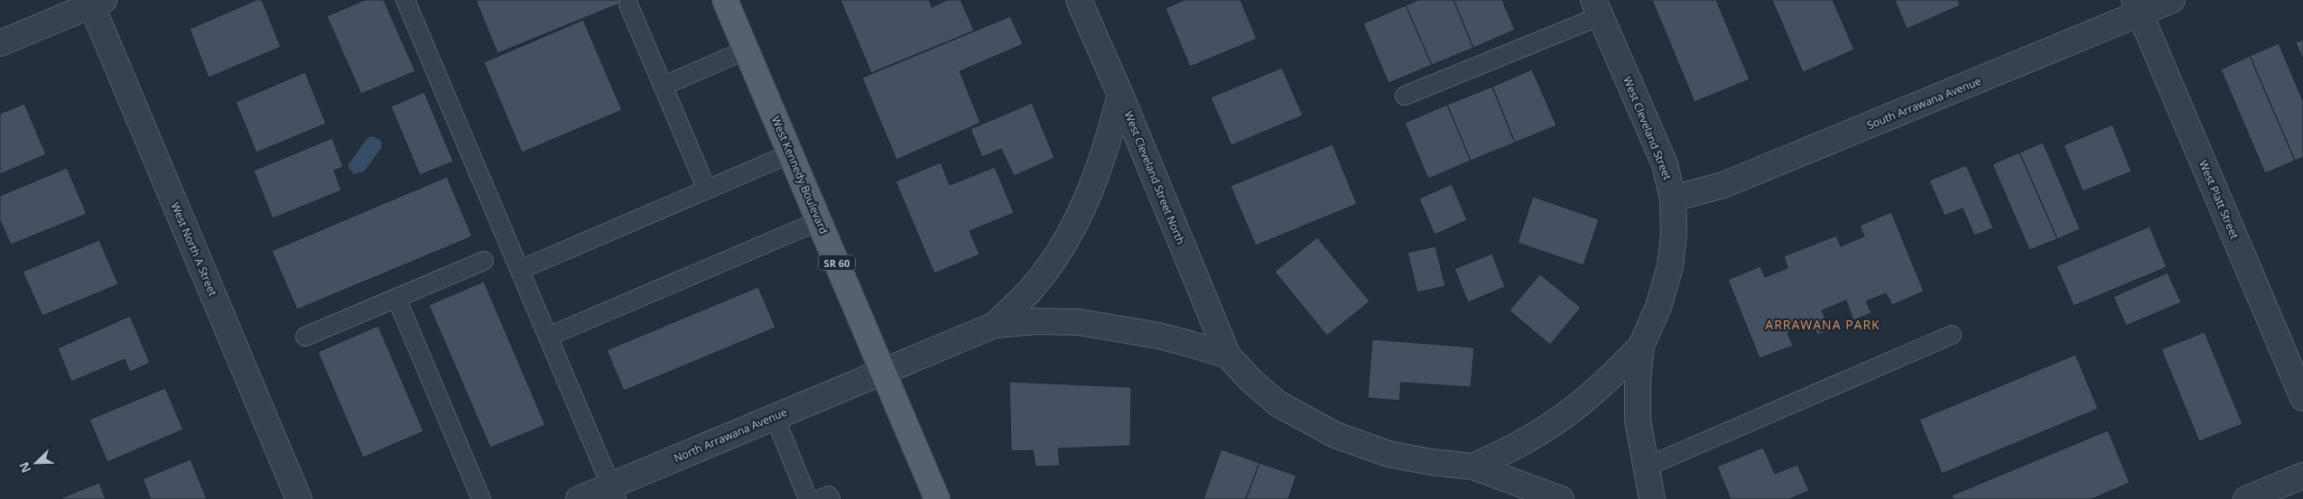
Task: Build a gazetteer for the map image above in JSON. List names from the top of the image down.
{
  "streets": {
    "main road": ["West Kennedy Boulevard", "SR 60"],
    "street": [
      "South Arrawana Avenue",
      "West Cleveland Street",
      "West Cleveland Street North",
      "West Platt Street",
      "West North A Street",
      "North Arrawana Avenue"
    ]
  },
  "crossings": [
    ["South Arrawana Avenue", "West Cleveland Street"],
    ["South Arrawana Avenue", "West Platt Street"],
    ["West Kennedy Boulevard", "North Arrawana Avenue"]
  ],
  "districts": ["ARRAWANA PARK"],
  "north": "bottom left"
}
